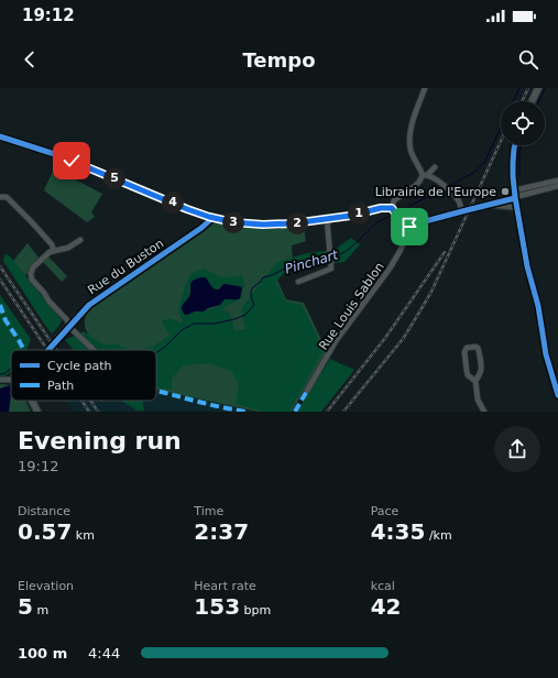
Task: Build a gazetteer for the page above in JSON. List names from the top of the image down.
{
  "streets": {
    "street": ["Rue du Buston", "Rue Louis Sablon"]
  },
  "water": ["Pinchart"],
  "places": ["Librairie de l'Europe"],
  "legend": ["Cycle path", "Path"],
  "page": {
    "status": "19:12",
    "header": "Tempo",
    "pins": [
      "5",
      "4",
      "1",
      "3",
      "2"
    ],
    "heading": ["Evening run", "19:12"],
    "stats": [
      ["Distance", "0.57 km"],
      ["Time", "2:37"],
      ["Pace", "4:35 /km"],
      ["Elevation", "5 m"],
      ["Heart rate", "153 bpm"],
      ["kcal", "42"]
    ],
    "list": [
      {
        "name": "100 m",
        "note": "4:44"
      }
    ]
  }
}
